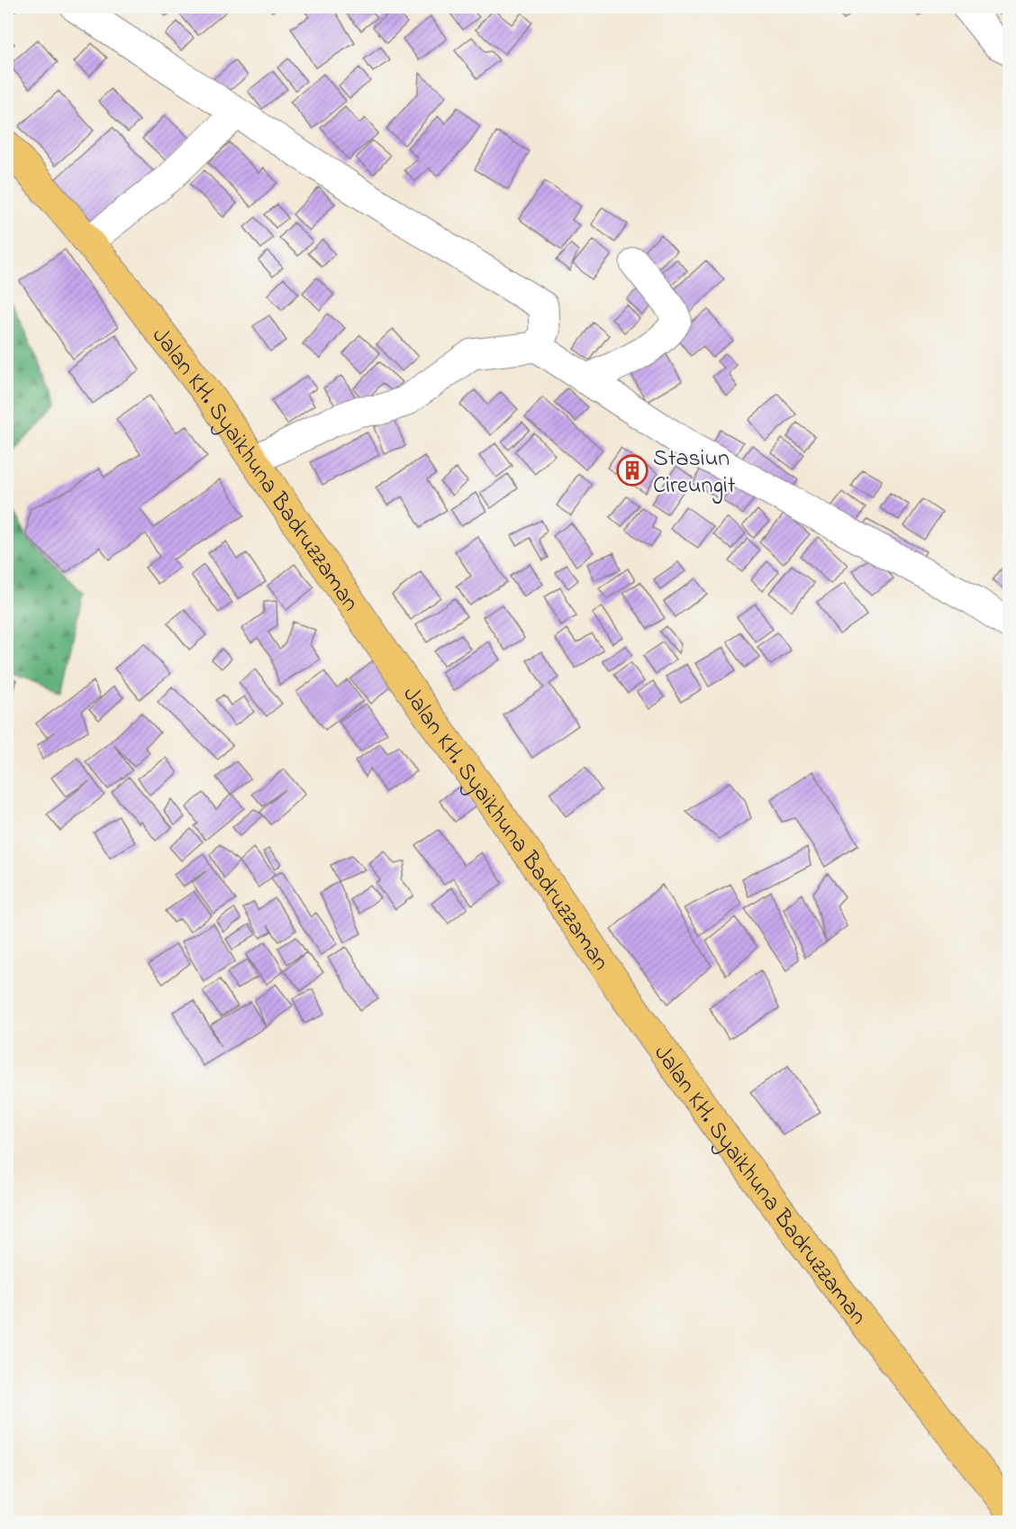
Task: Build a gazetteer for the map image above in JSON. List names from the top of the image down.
{
  "streets": {
    "main road": ["Jalan KH. Syaikhuna Badruzzaman"]
  },
  "places": {
    "building": ["Stasiun Cireungit"]
  }
}
